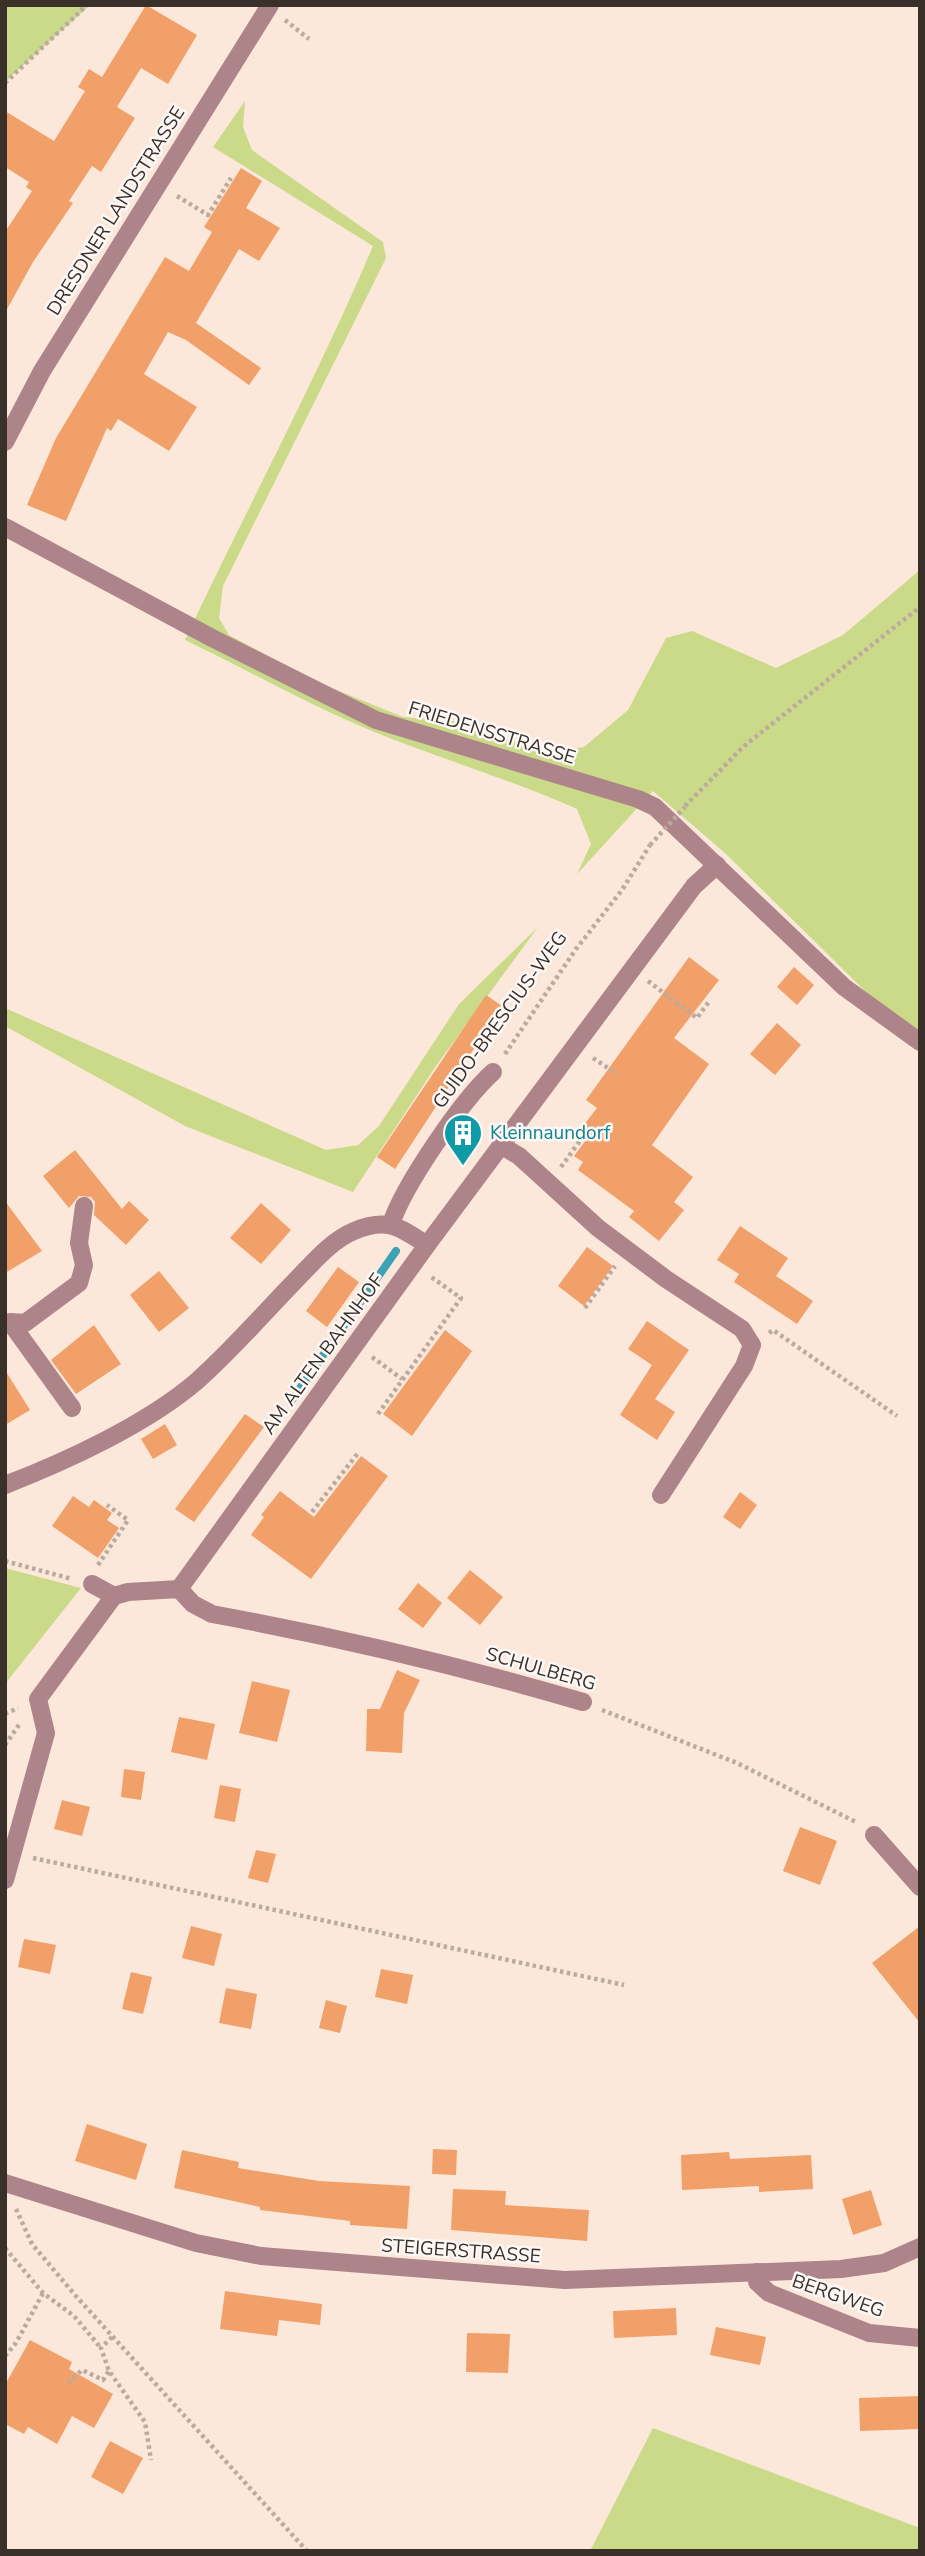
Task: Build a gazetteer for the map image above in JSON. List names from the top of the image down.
{
  "streets": {
    "street": [
      "DRESDNER LANDSTRASSE",
      "FRIEDENSSTRASSE",
      "GUIDO-BRESCIUS-WEG",
      "AM ALTEN BAHNHOF",
      "SCHULBERG",
      "STEIGERSTRASSE",
      "BERGWEG"
    ]
  },
  "crossings": [
    ["FRIEDENSSTRASSE", "AM ALTEN BAHNHOF"],
    ["AM ALTEN BAHNHOF", "SCHULBERG"],
    ["STEIGERSTRASSE", "BERGWEG"]
  ],
  "places": {
    "building": ["Kleinnaundorf"]
  }
}
